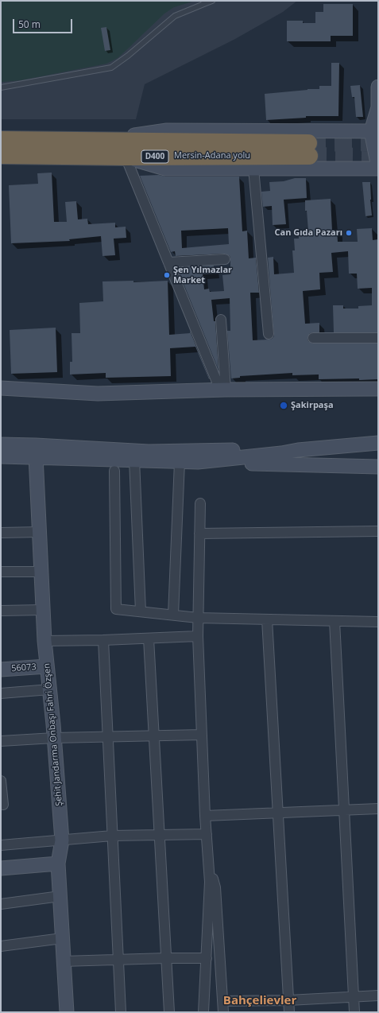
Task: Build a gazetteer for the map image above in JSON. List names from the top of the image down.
{
  "streets": {
    "highway": ["Mersin-Adana yolu", "D400"],
    "main road": ["56073", "Şehit Jandarma Onbaşı Fahri Özşen"]
  },
  "crossings": [
    ["56073", "Şehit Jandarma Onbaşı Fahri Özşen"]
  ],
  "districts": ["Bahçelievler"],
  "places": ["Can Gıda Pazarı", "Şen Yılmazlar Market", "Şakirpaşa"],
  "scale_bar": "50 m"
}
